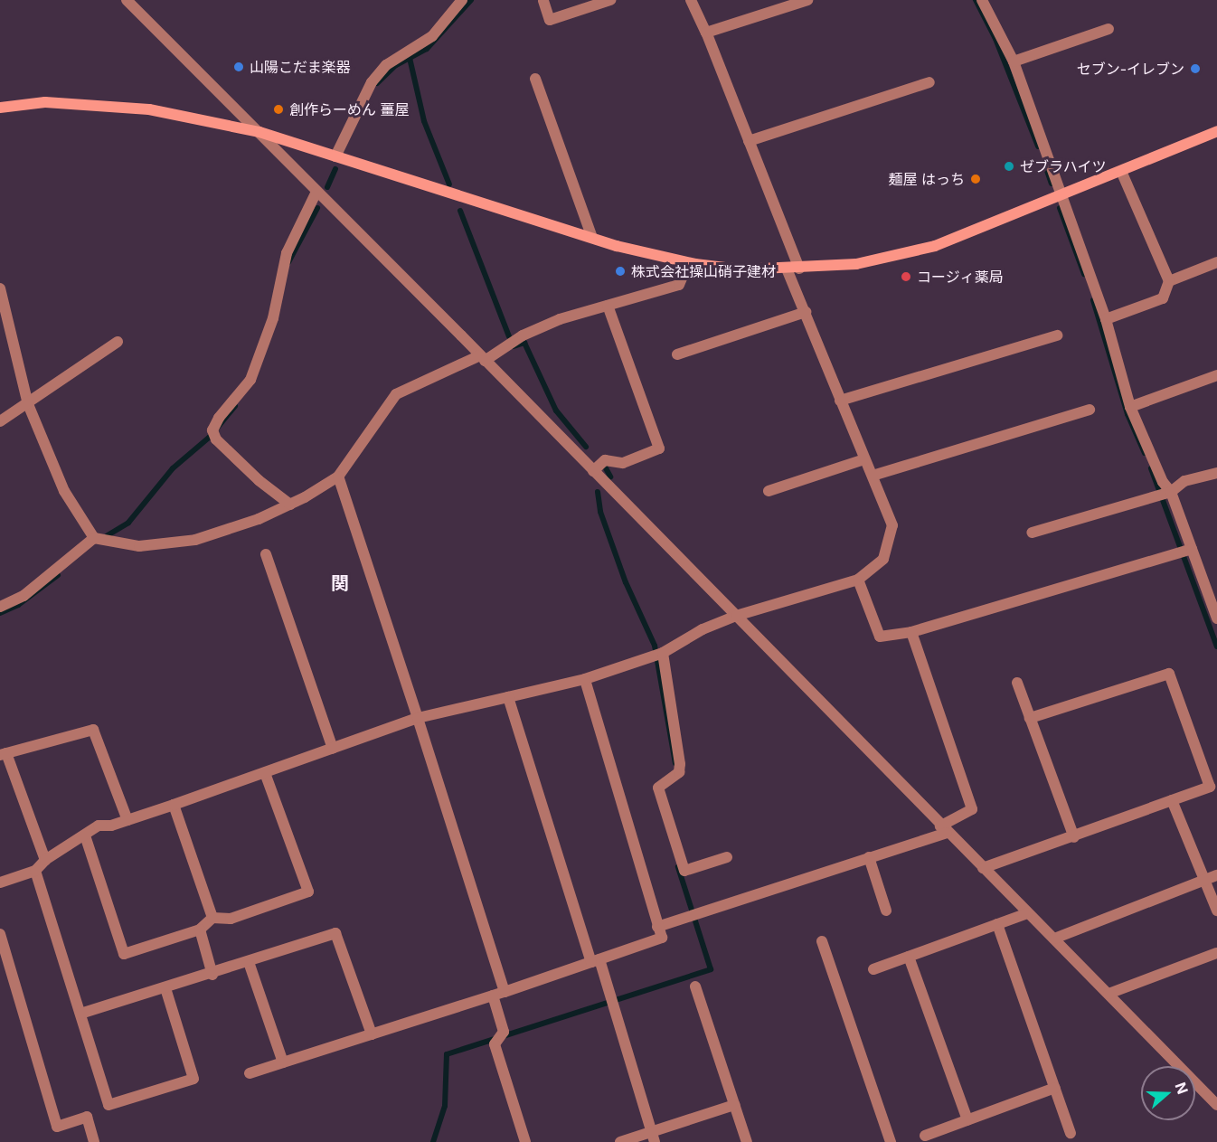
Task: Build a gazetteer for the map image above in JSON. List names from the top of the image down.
{
  "districts": ["関"],
  "places": [
    "山陽こだま楽器",
    "セブン-イレブン",
    "創作らーめん 薑屋",
    "ゼブラハイツ",
    "麺屋 はっち",
    "株式会社操山硝子建材",
    "コージィ薬局"
  ],
  "north": "right"
}
